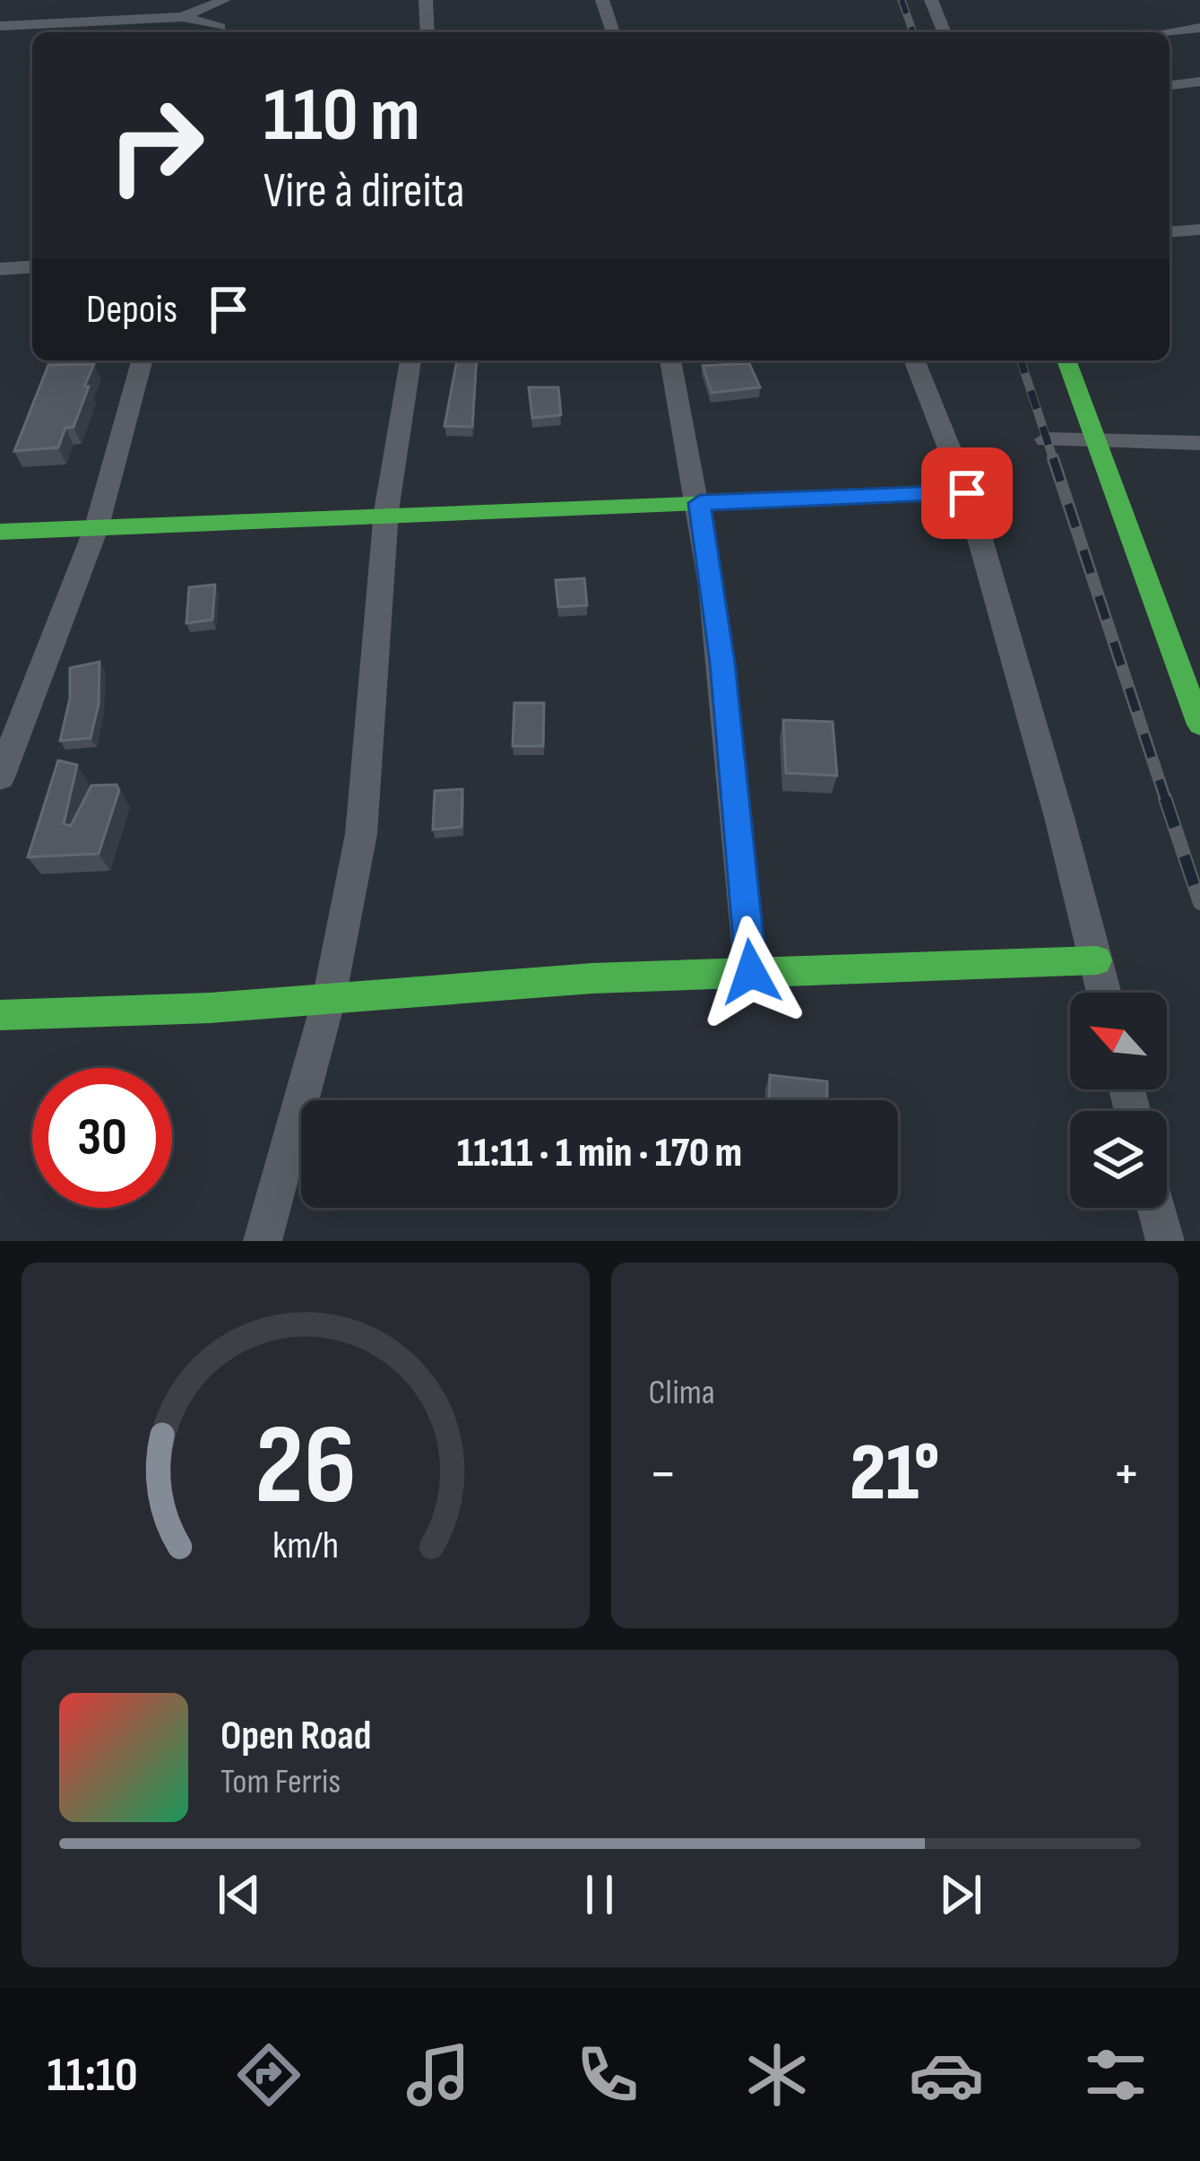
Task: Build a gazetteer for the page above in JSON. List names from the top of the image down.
{
  "north": "top left",
  "page": {
    "turn": ["110 m", "Vire à direita"],
    "then": "Depois",
    "limit": "30",
    "trip": "11:11 · 1 min · 170 m",
    "tile": "Clima",
    "heat": ["−", "21°", "+"],
    "song": ["Open Road", "Tom Ferris"],
    "tabs": "11:10",
    "gauge": ["26", "km/h"]
  }
}
